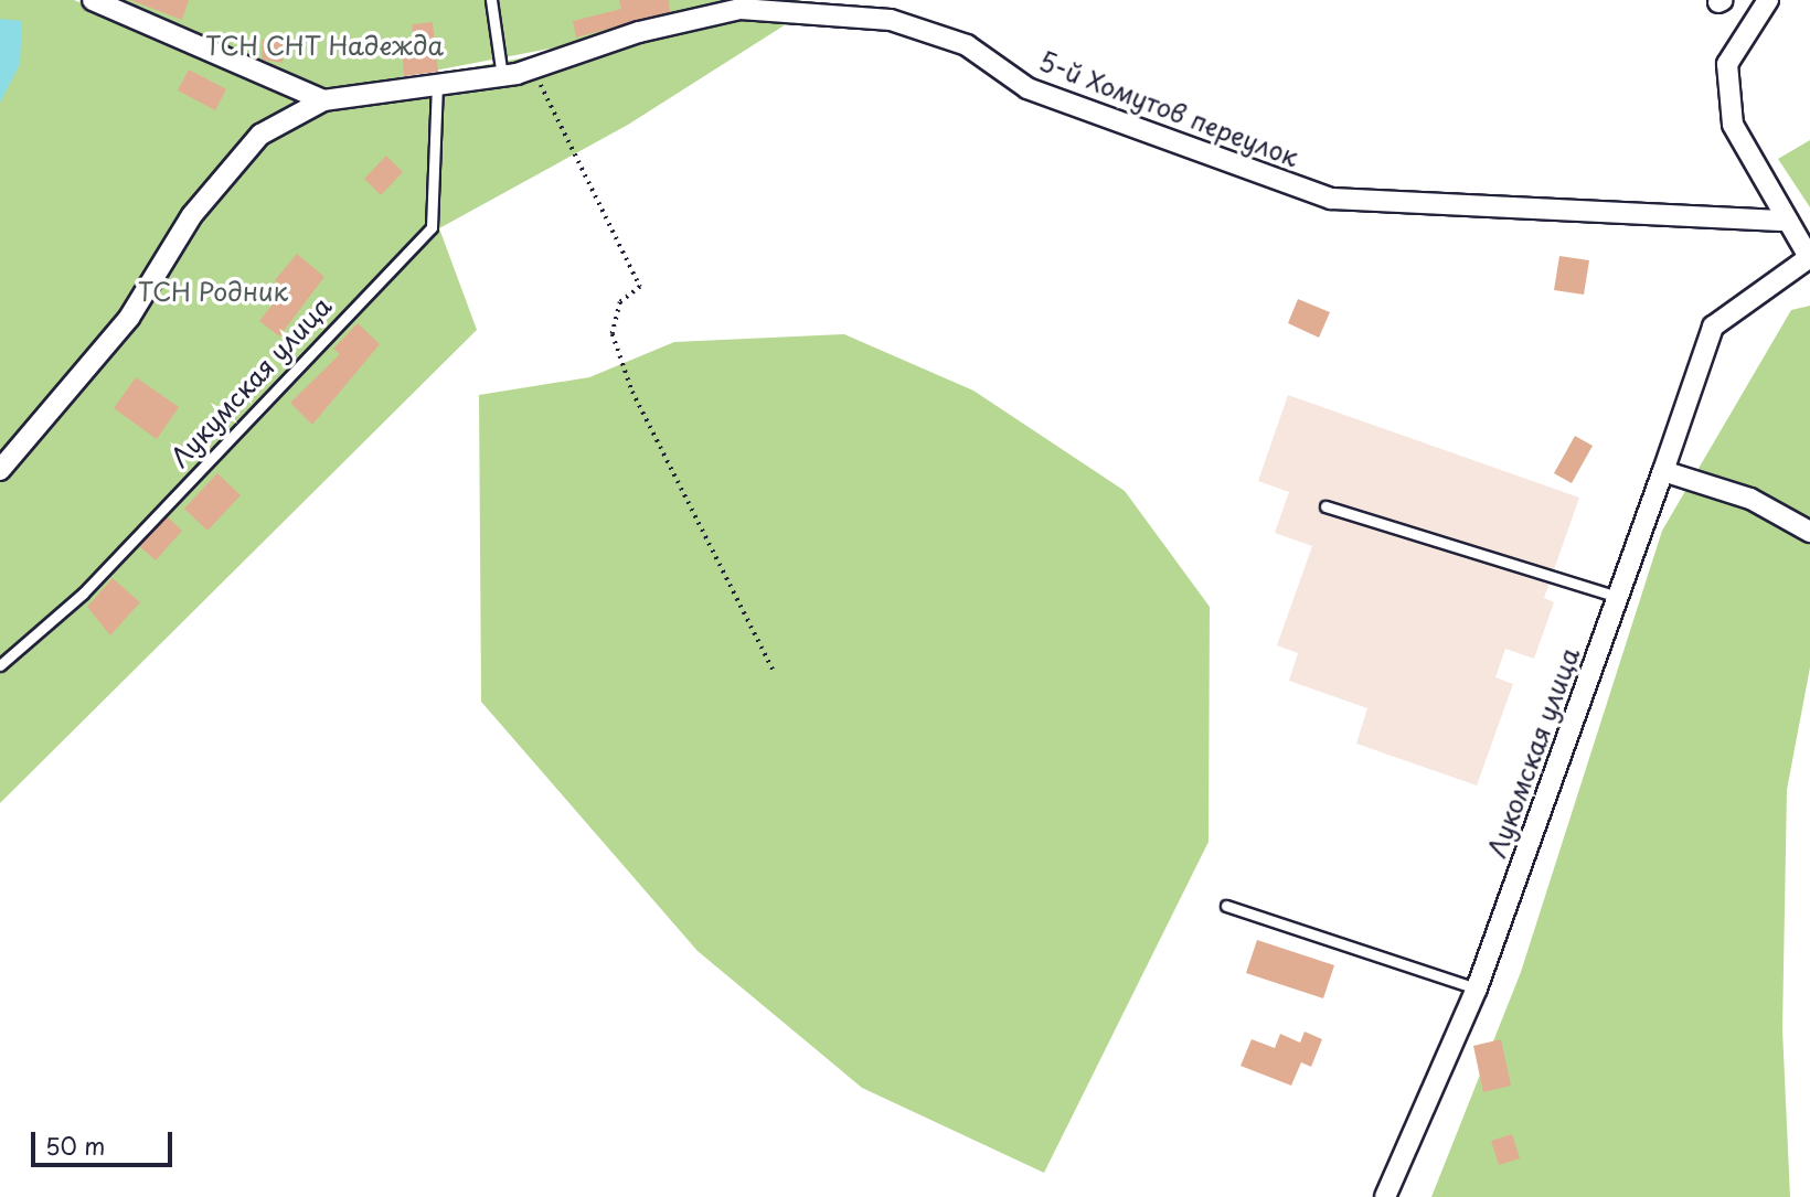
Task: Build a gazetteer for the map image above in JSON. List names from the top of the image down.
{
  "streets": {
    "street": ["5-й Хомутов переулок", "Лукомская улица"],
    "lane": ["Лукумская улица"]
  },
  "crossings": [
    ["5-й Хомутов переулок", "Лукумская улица"]
  ],
  "parks": ["ТСН СНТ Надежда", "ТСН Родник"],
  "scale_bar": "50 m"
}
